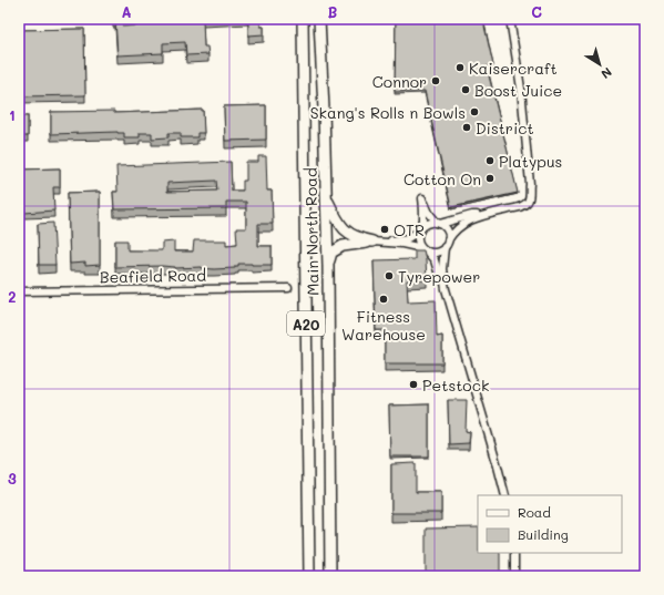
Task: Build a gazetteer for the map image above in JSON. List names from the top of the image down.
{
  "streets": {
    "highway": ["Main North Road", "A20"],
    "street": ["Beafield Road"]
  },
  "places": [
    "Kaisercraft",
    "Connor",
    "Boost Juice",
    "Skang's Rolls n Bowls",
    "District",
    "Platypus",
    "Cotton On",
    "OTR",
    "Tyrepower",
    "Fitness Warehouse",
    "Petstock"
  ],
  "legend": ["Road", "Building"],
  "north": "bottom right",
  "grid": {
    "columns": ["A", "B", "C"],
    "rows": ["1", "2", "3"]
  }
}
